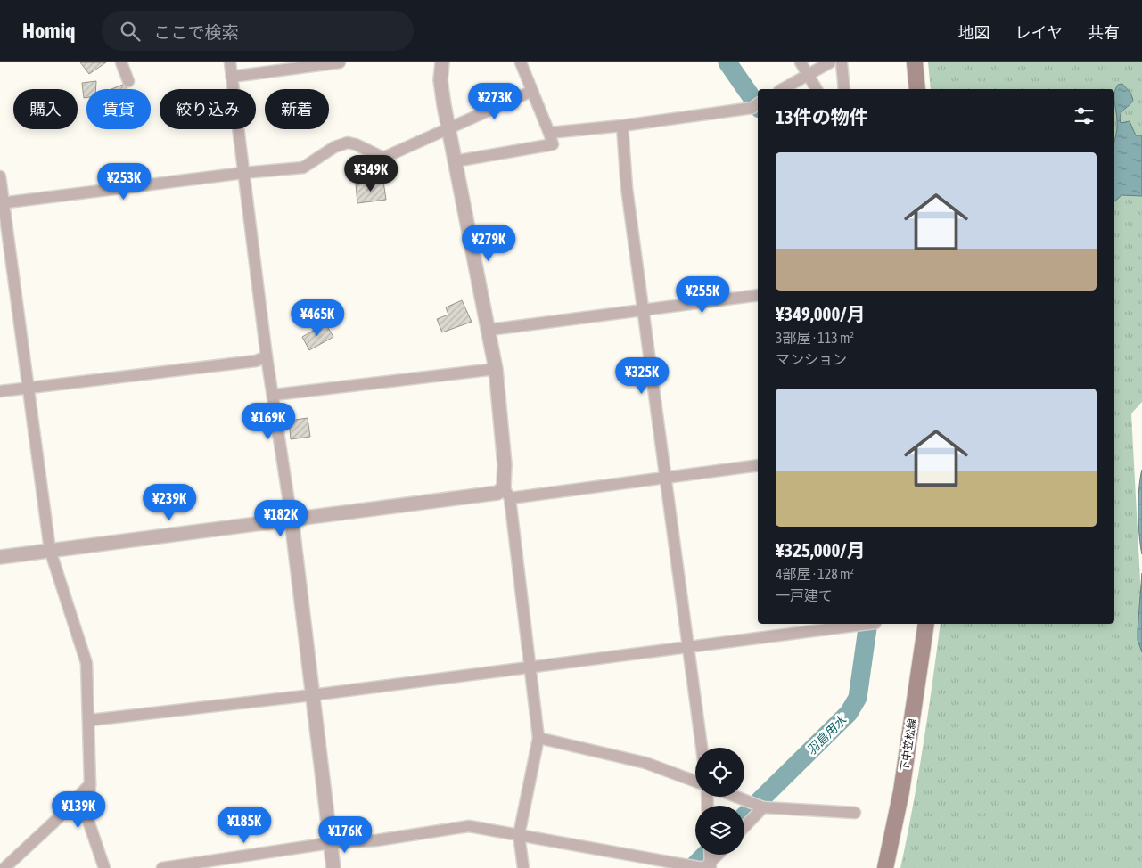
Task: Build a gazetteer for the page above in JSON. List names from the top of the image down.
{
  "streets": {
    "main road": ["下中笠松線"]
  },
  "water": ["羽島用水"],
  "page": {
    "header": "Homiq",
    "search": "ここで検索",
    "nav": ["地図", "レイヤ", "共有"],
    "price": [
      "¥273K",
      "¥349K",
      "¥253K",
      "¥279K",
      "¥255K",
      "¥465K",
      "¥325K",
      "¥169K",
      "¥239K",
      "¥182K",
      "¥139K",
      "¥185K",
      "¥176K"
    ],
    "chip": [
      "購入",
      "賃貸",
      "絞り込み",
      "新着"
    ],
    "heading": "13件の物件",
    "list": [
      {
        "name": "¥349,000/月",
        "note": "3部屋 · 113 m² · マンション"
      },
      {
        "name": "¥325,000/月",
        "note": "4部屋 · 128 m² · 一戸建て"
      }
    ]
  }
}
